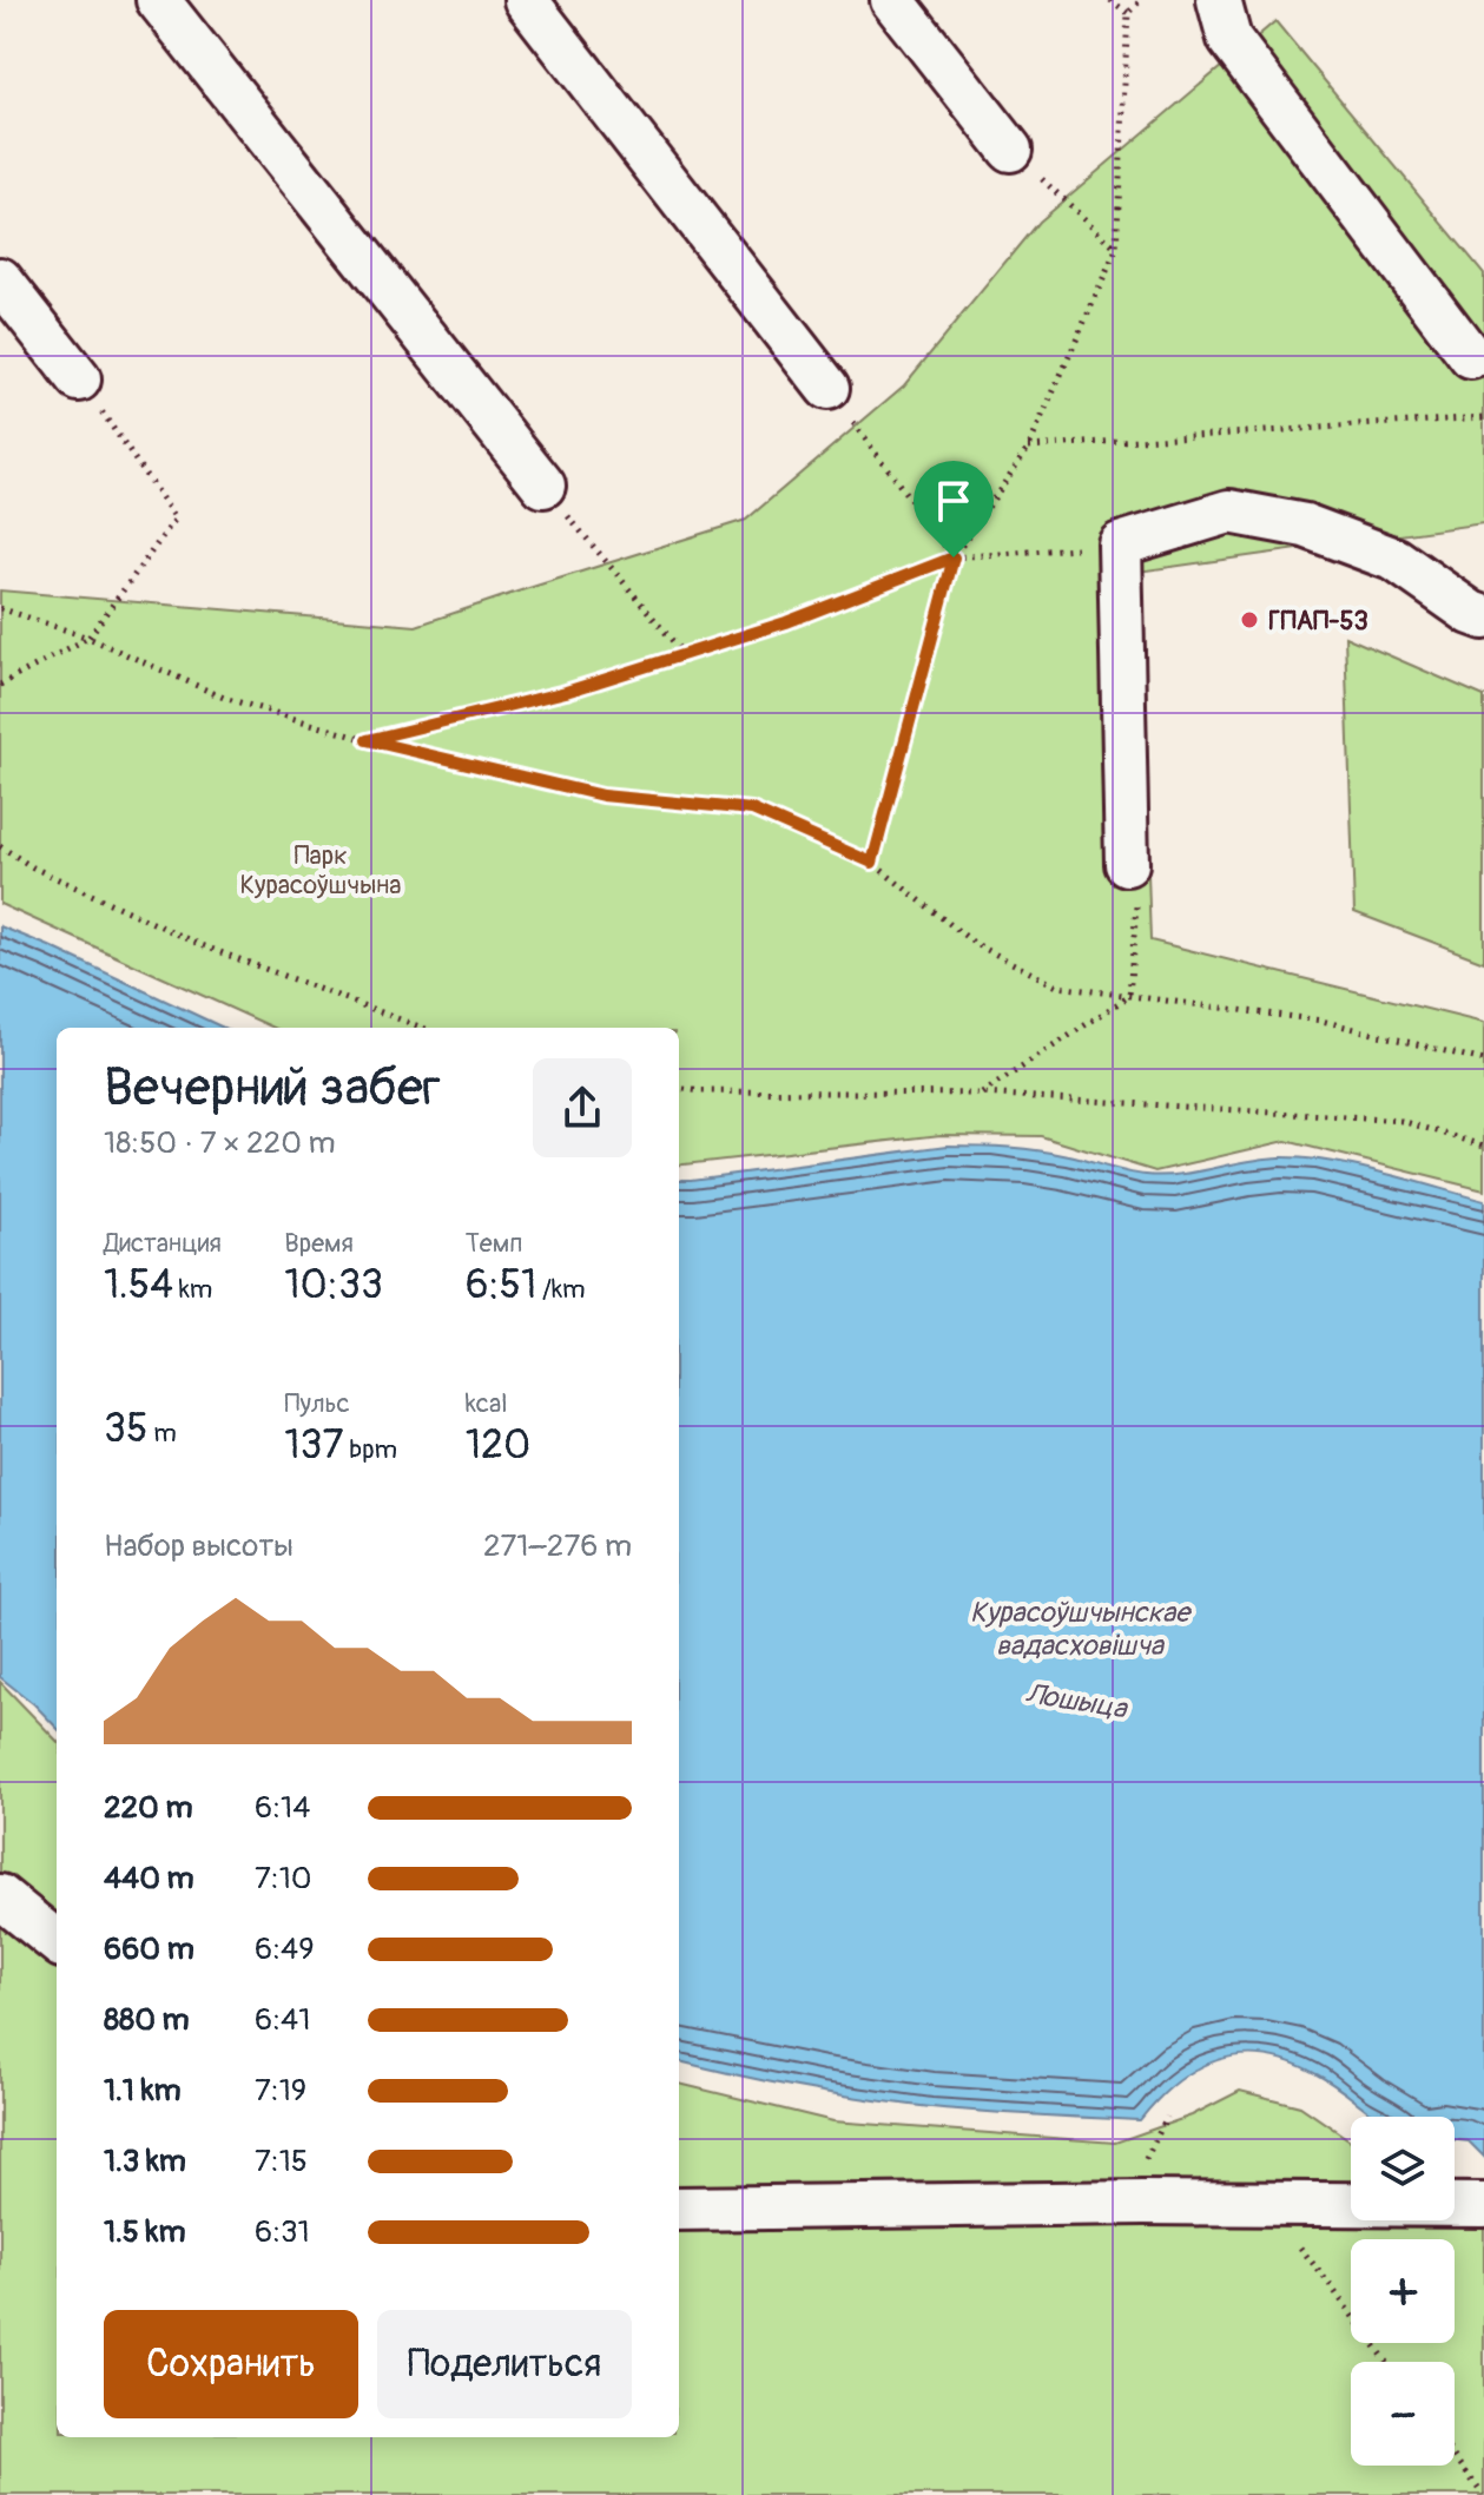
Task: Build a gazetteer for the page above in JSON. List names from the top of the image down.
{
  "water": ["Курасоўшчынскае вадасховішча", "Лошыца"],
  "parks": ["Парк Курасоўшчына"],
  "places": ["ГПАП-53"],
  "page": {
    "heading": ["Вечерний забег", "18:50 · 7 × 220 m"],
    "stats": [
      ["Дистанция", "1.54 km"],
      ["Время", "10:33"],
      ["Темп", "6:51 /km"],
      ["35 m"],
      ["Пульс", "137 bpm"],
      ["kcal", "120"]
    ],
    "chart": ["Набор высоты", "271–276 m"],
    "list": [
      {
        "name": "220 m",
        "note": "6:14"
      },
      {
        "name": "440 m",
        "note": "7:10"
      },
      {
        "name": "660 m",
        "note": "6:49"
      },
      {
        "name": "880 m",
        "note": "6:41"
      },
      {
        "name": "1.1 km",
        "note": "7:19"
      },
      {
        "name": "1.3 km",
        "note": "7:15"
      },
      {
        "name": "1.5 km",
        "note": "6:31"
      }
    ],
    "map_buttons": ["+", "−"],
    "buttons": ["Сохранить", "Поделиться"]
  }
}
